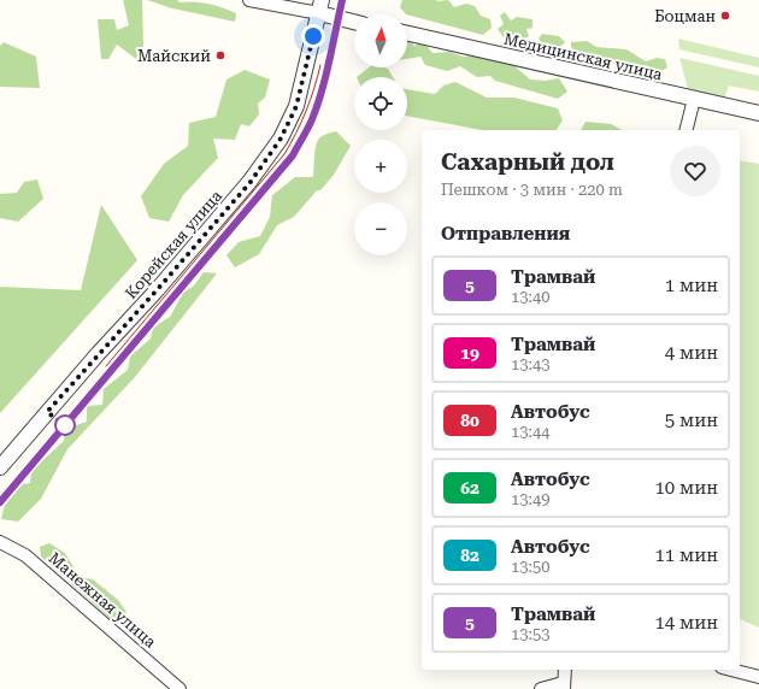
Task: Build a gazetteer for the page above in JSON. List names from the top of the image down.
{
  "streets": {
    "street": ["Медицинская улица", "Корейская улица", "Манежная улица"]
  },
  "places": ["Боцман", "Майский"],
  "lines": ["tram line 5"],
  "north": "top",
  "page": {
    "map_buttons": ["+", "−"],
    "heading": [
      ["Сахарный дол", "Пешком · 3 мин · 220 m"],
      "Отправления"
    ],
    "list": [
      {
        "mark": "5",
        "name": "Трамвай",
        "note": "13:40",
        "value": "1 мин"
      },
      {
        "mark": "19",
        "name": "Трамвай",
        "note": "13:43",
        "value": "4 мин"
      },
      {
        "mark": "80",
        "name": "Автобус",
        "note": "13:44",
        "value": "5 мин"
      },
      {
        "mark": "62",
        "name": "Автобус",
        "note": "13:49",
        "value": "10 мин"
      },
      {
        "mark": "82",
        "name": "Автобус",
        "note": "13:50",
        "value": "11 мин"
      },
      {
        "mark": "5",
        "name": "Трамвай",
        "note": "13:53",
        "value": "14 мин"
      }
    ]
  }
}
